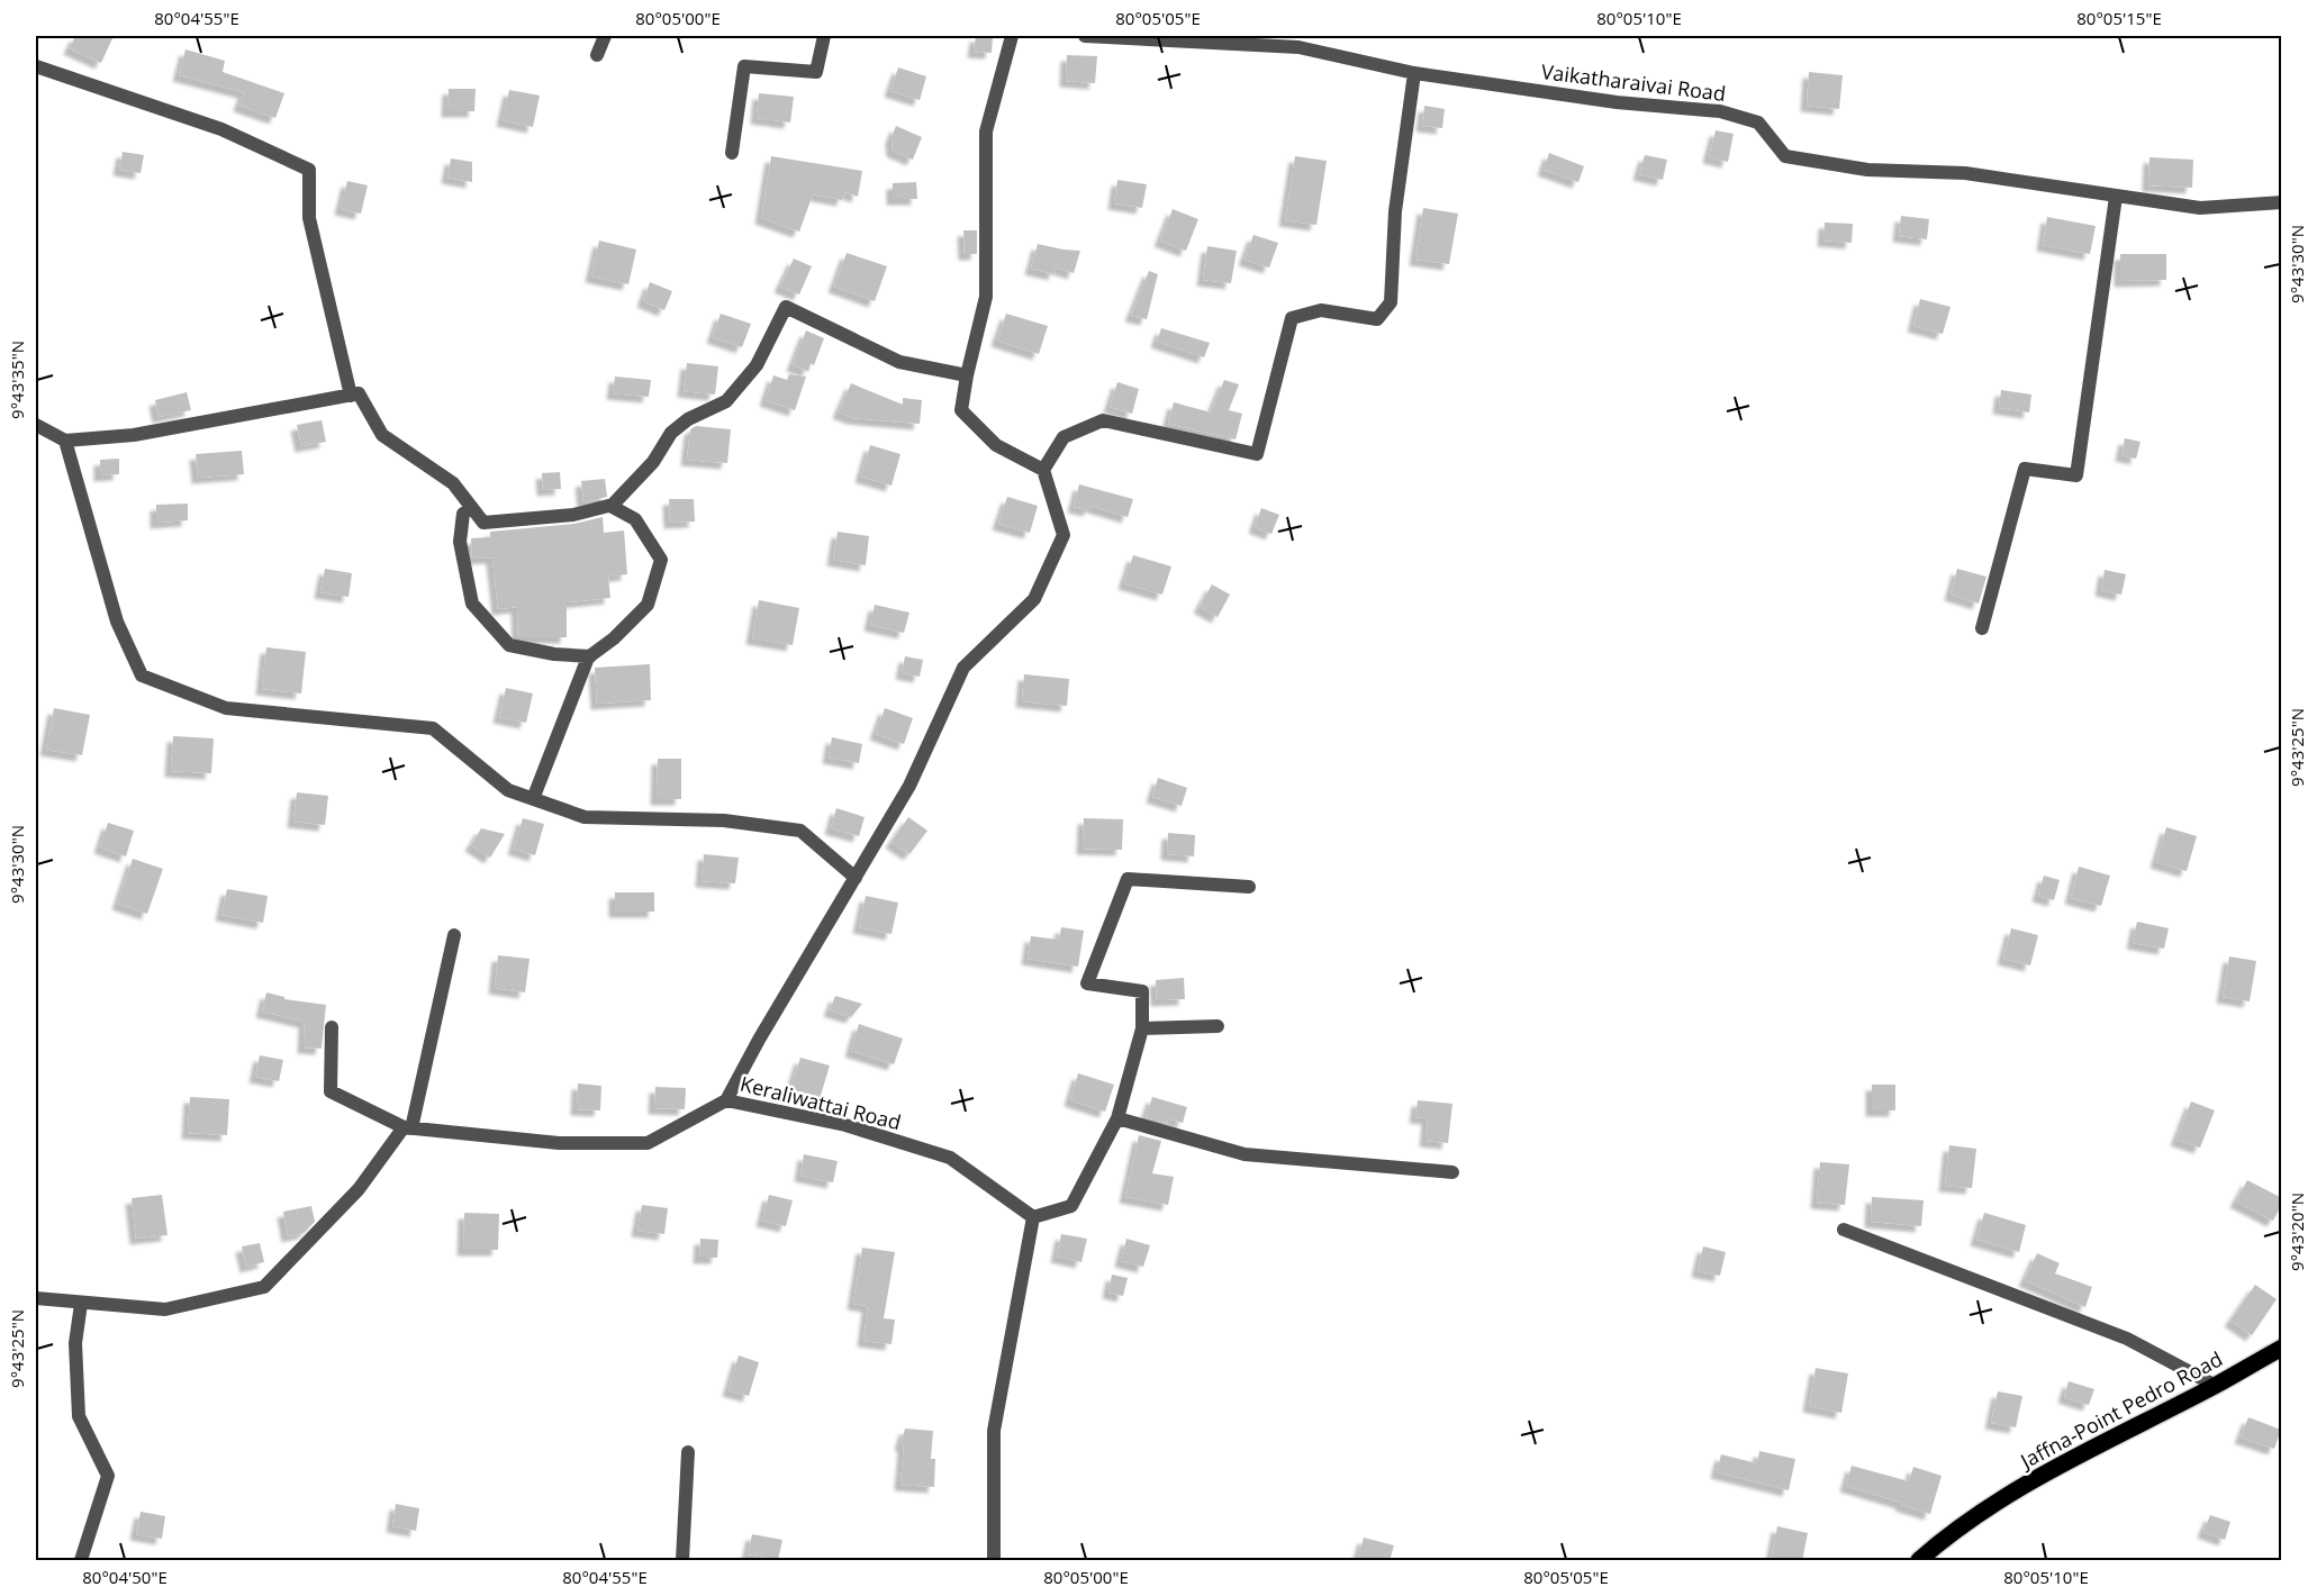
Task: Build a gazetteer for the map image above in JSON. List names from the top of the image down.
{
  "streets": {
    "main road": ["Jaffna-Point Pedro Road"],
    "street": ["Vaikatharaivai Road", "Keraliwattai Road"]
  },
  "coordinates": [
    "80°04'55\"E",
    "80°05'00\"E",
    "80°05'05\"E",
    "80°05'10\"E",
    "80°05'15\"E",
    "9°43'30\"N",
    "9°43'35\"N",
    "9°43'25\"N",
    "9°43'20\"N",
    "80°04'50\"E"
  ]
}
